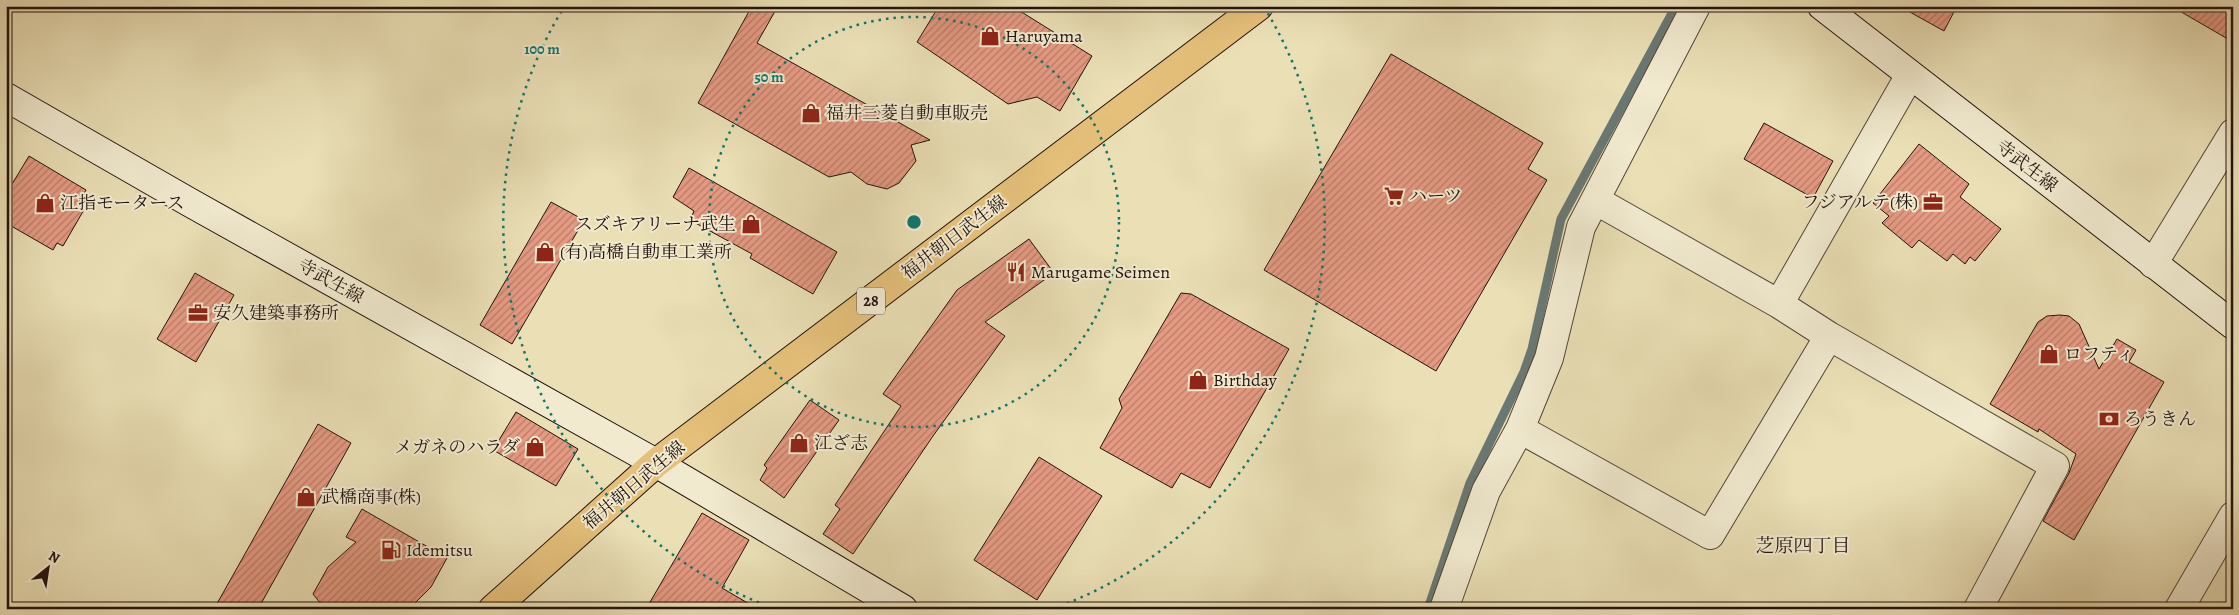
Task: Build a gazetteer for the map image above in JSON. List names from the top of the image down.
{
  "streets": {
    "main road": ["福井朝日武生線", "28"],
    "street": ["寺武生線"]
  },
  "crossings": [
    ["寺武生線", "福井朝日武生線"]
  ],
  "districts": ["芝原四丁目"],
  "places": {
    "shop": [
      "Haruyama",
      "福井三菱自動車販売",
      "江指モータース",
      "スズキアリーナ武生",
      "(有)高橋自動車工業所",
      "ロフティ",
      "Birthday",
      "江ざ志",
      "メガネのハラダ",
      "武橋商事(株)"
    ],
    "supermarket": ["ハーツ"],
    "office": ["フジアルテ(株)", "安久建築事務所"],
    "restaurant": ["Marugame Seimen"],
    "bank": ["ろうきん"],
    "fuel station": ["Idemitsu"]
  },
  "north": "top right",
  "rings": ["100 m", "50 m"]
}
